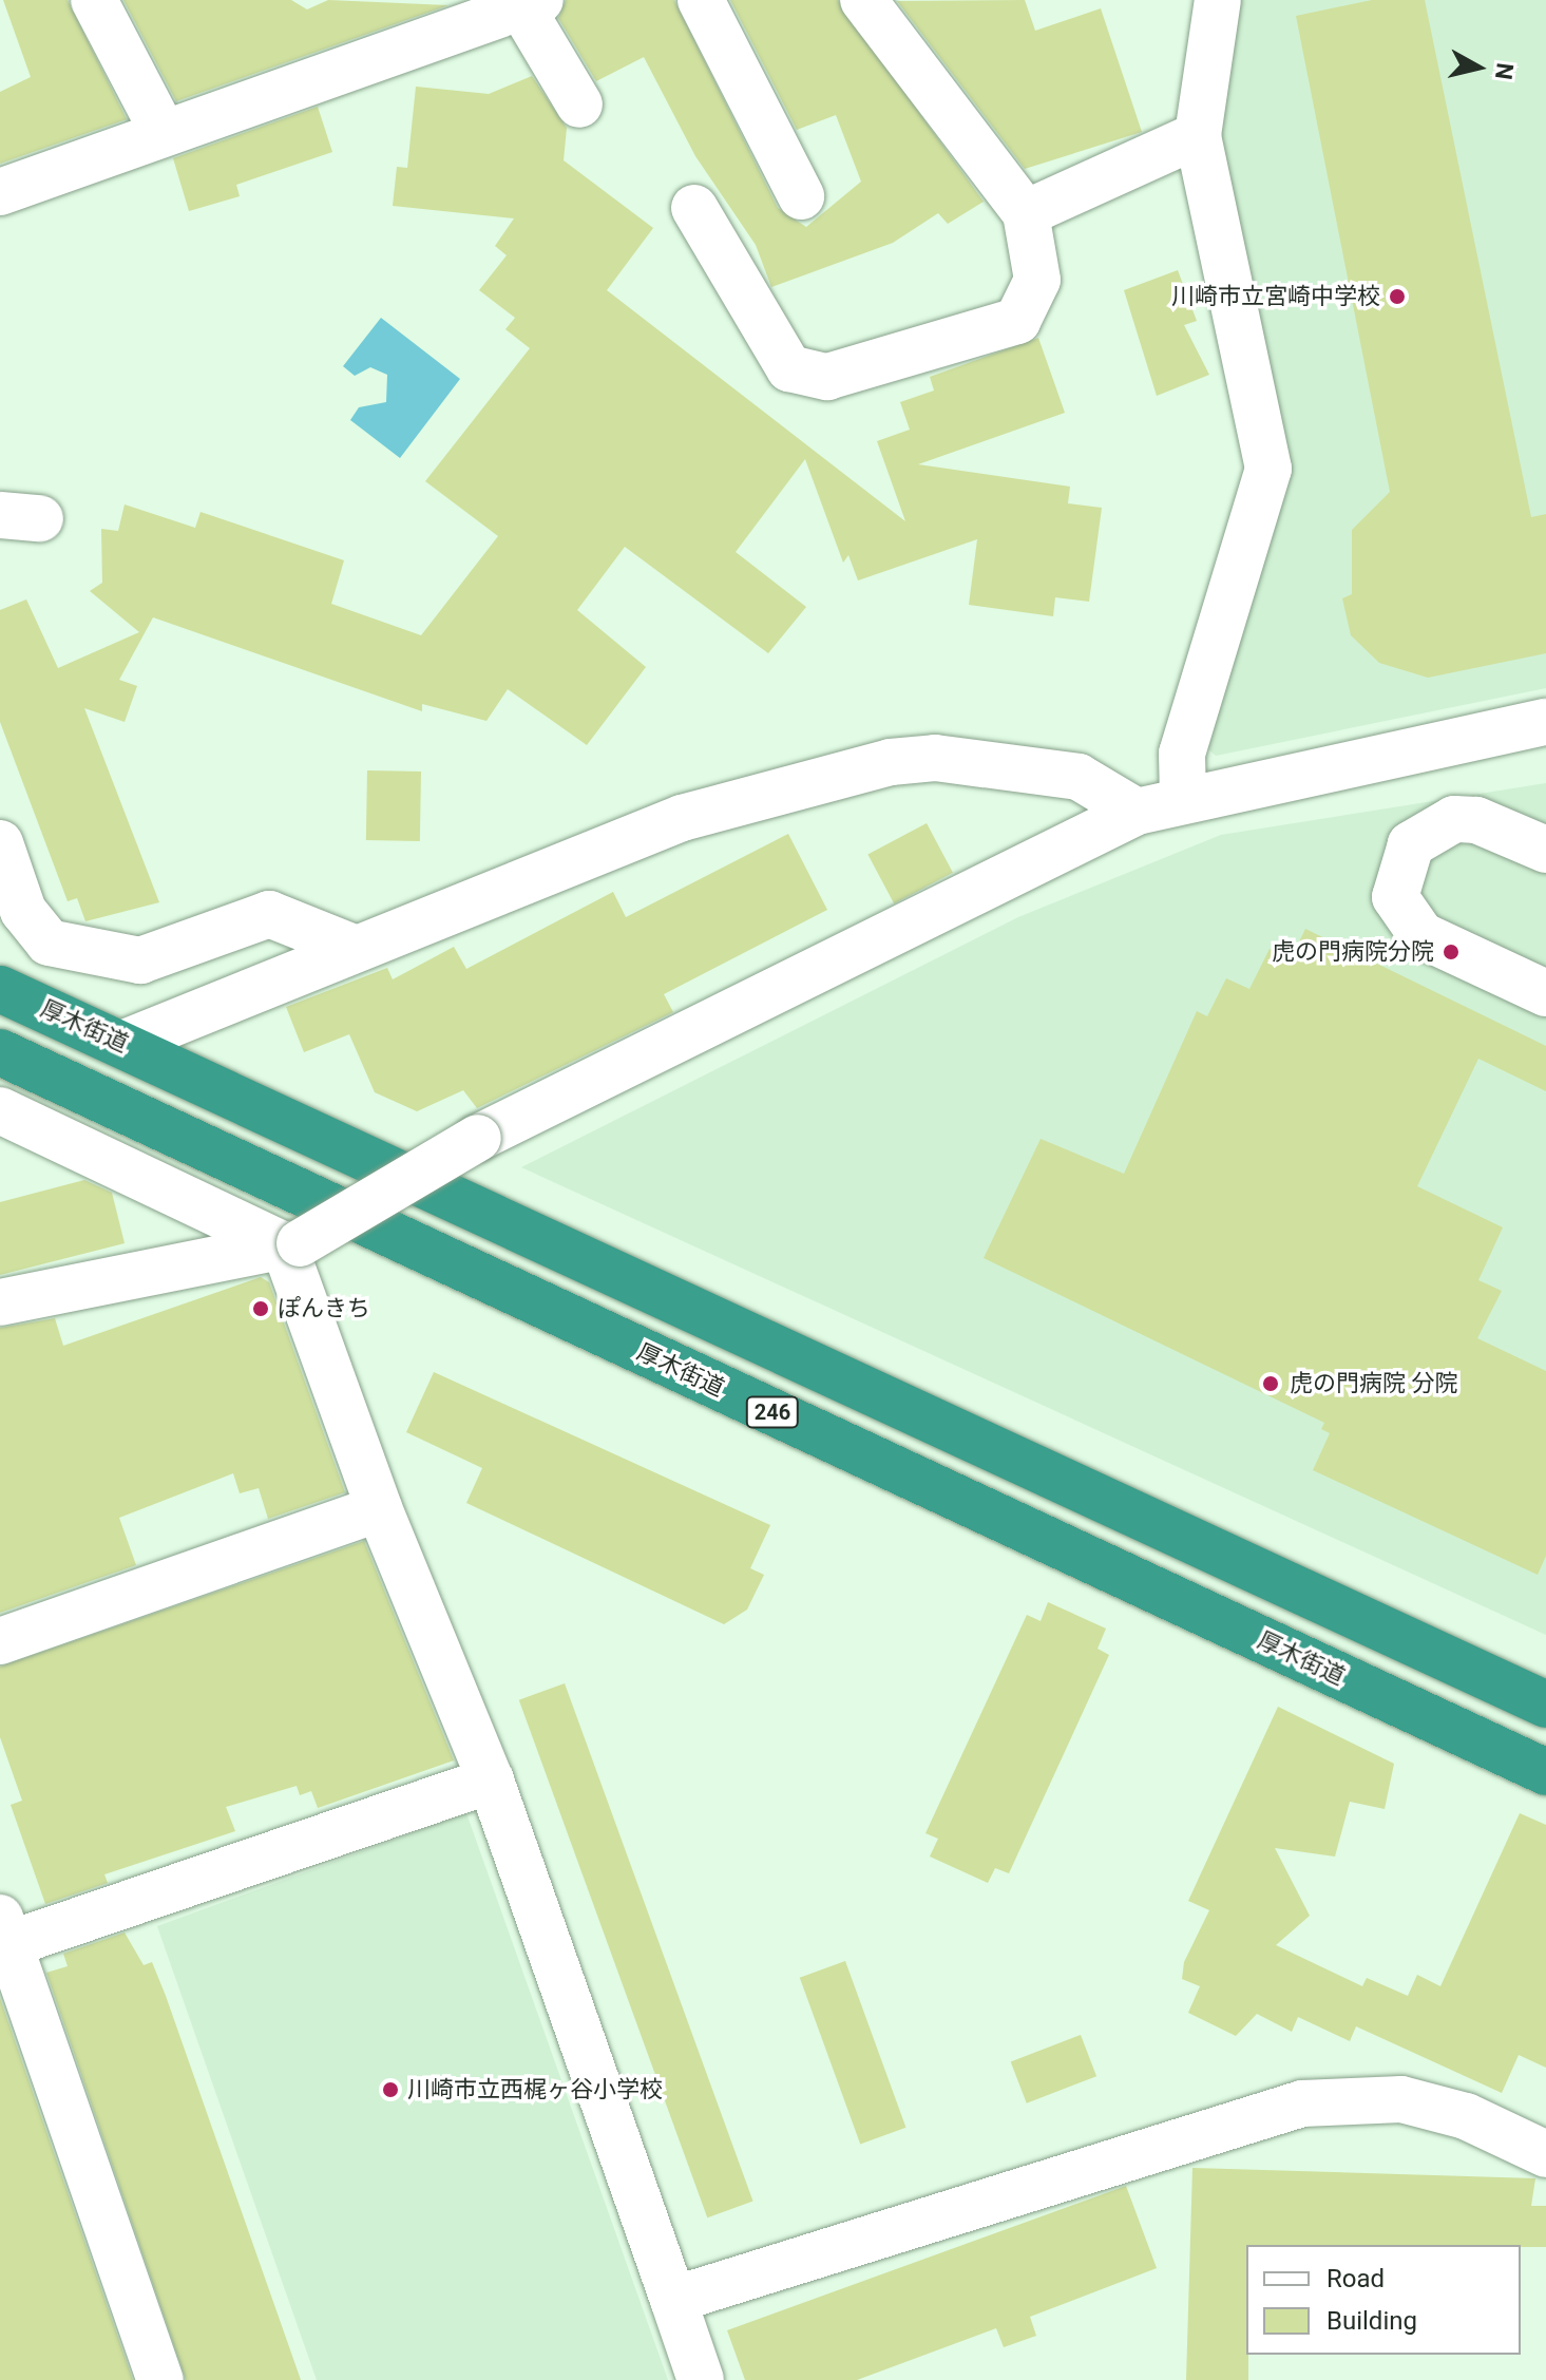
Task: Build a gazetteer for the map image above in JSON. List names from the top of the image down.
{
  "streets": {
    "highway": ["厚木街道", "246"]
  },
  "places": [
    "川崎市立宮崎中学校",
    "虎の門病院分院",
    "ぽんきち",
    "虎の門病院 分院",
    "川崎市立西梶ヶ谷小学校"
  ],
  "legend": ["Road", "Building"],
  "north": "right"
}
